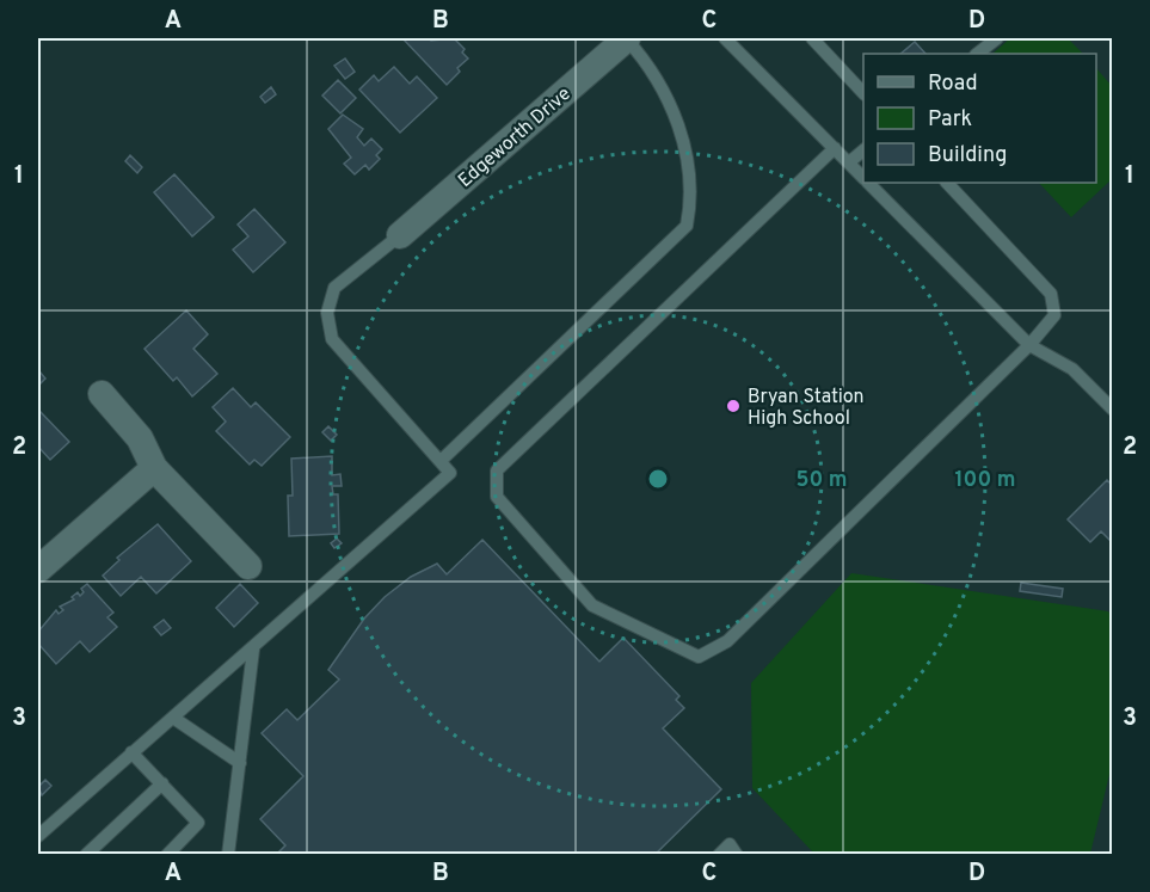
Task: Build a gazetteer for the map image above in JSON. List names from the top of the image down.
{
  "streets": {
    "street": ["Edgeworth Drive"]
  },
  "places": ["Bryan Station High School"],
  "legend": ["Road", "Park", "Building"],
  "grid": {
    "columns": [
      "A",
      "B",
      "C",
      "D"
    ],
    "rows": ["1", "2", "3"]
  },
  "rings": ["50 m", "100 m"]
}
